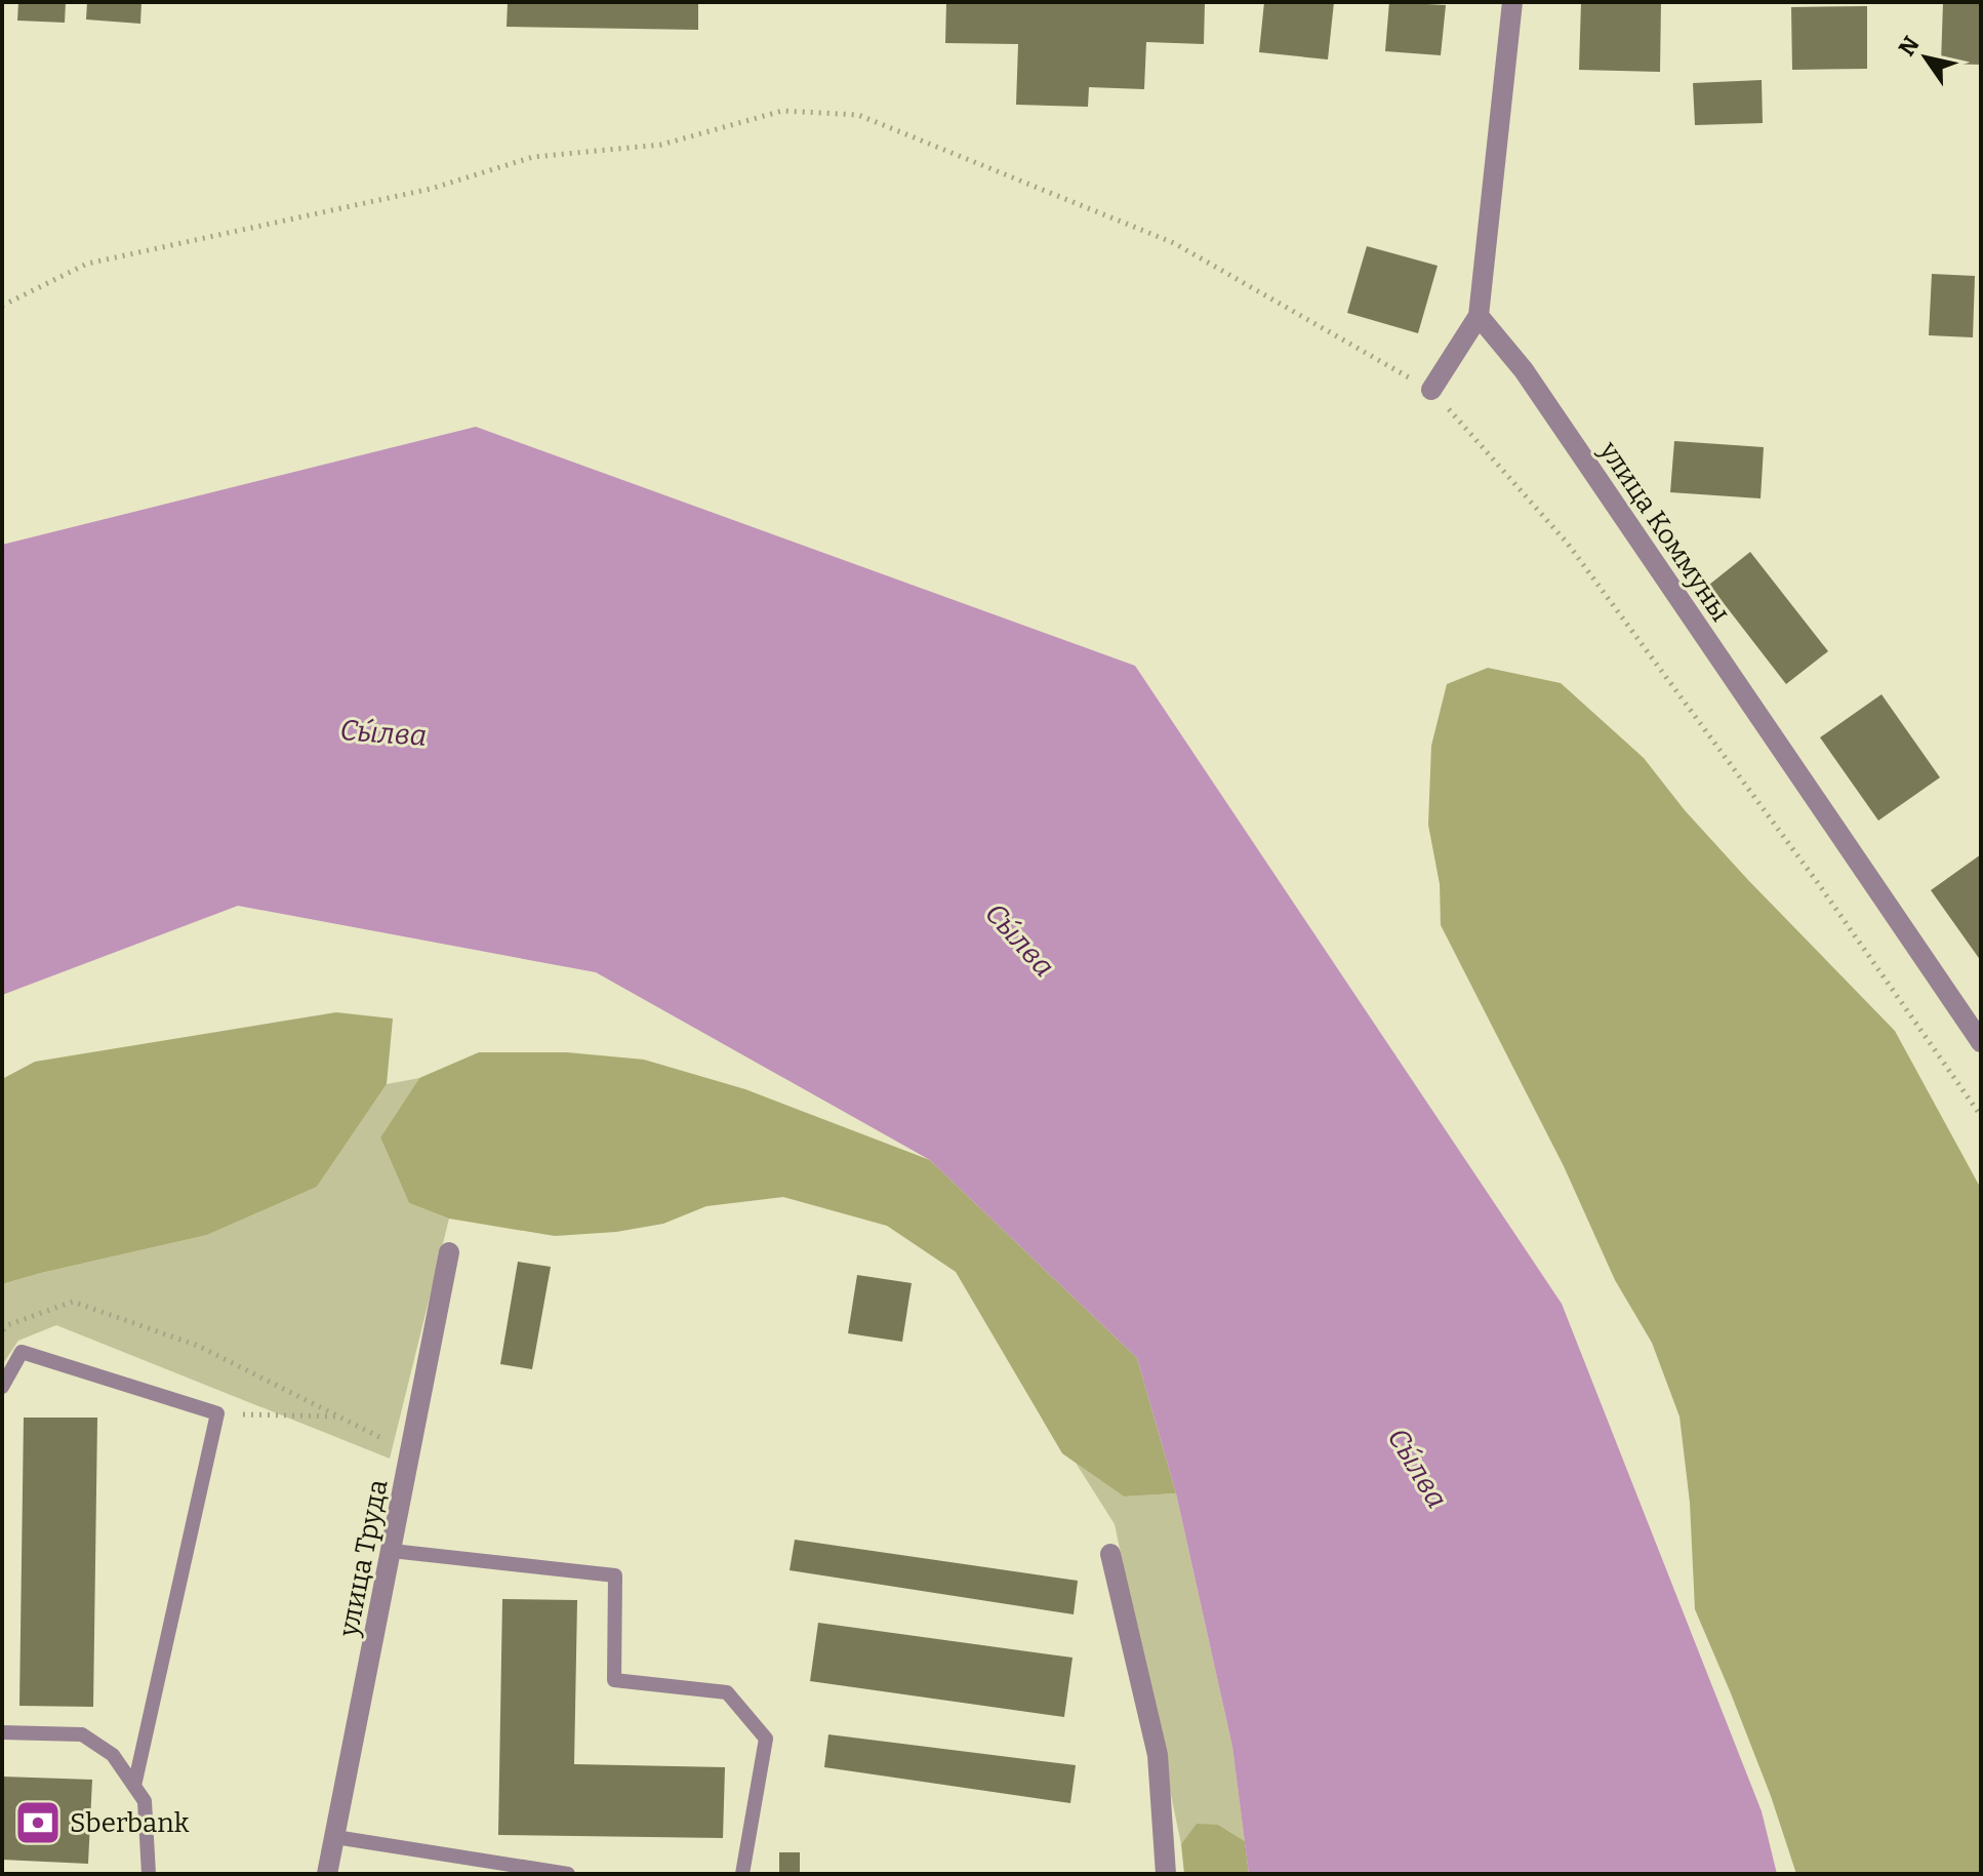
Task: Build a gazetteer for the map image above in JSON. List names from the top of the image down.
{
  "streets": {
    "street": ["улица Коммуны", "улица Труда"]
  },
  "water": ["Сы́лва"],
  "places": {
    "bank": ["Sberbank"]
  },
  "north": "top left"
}
